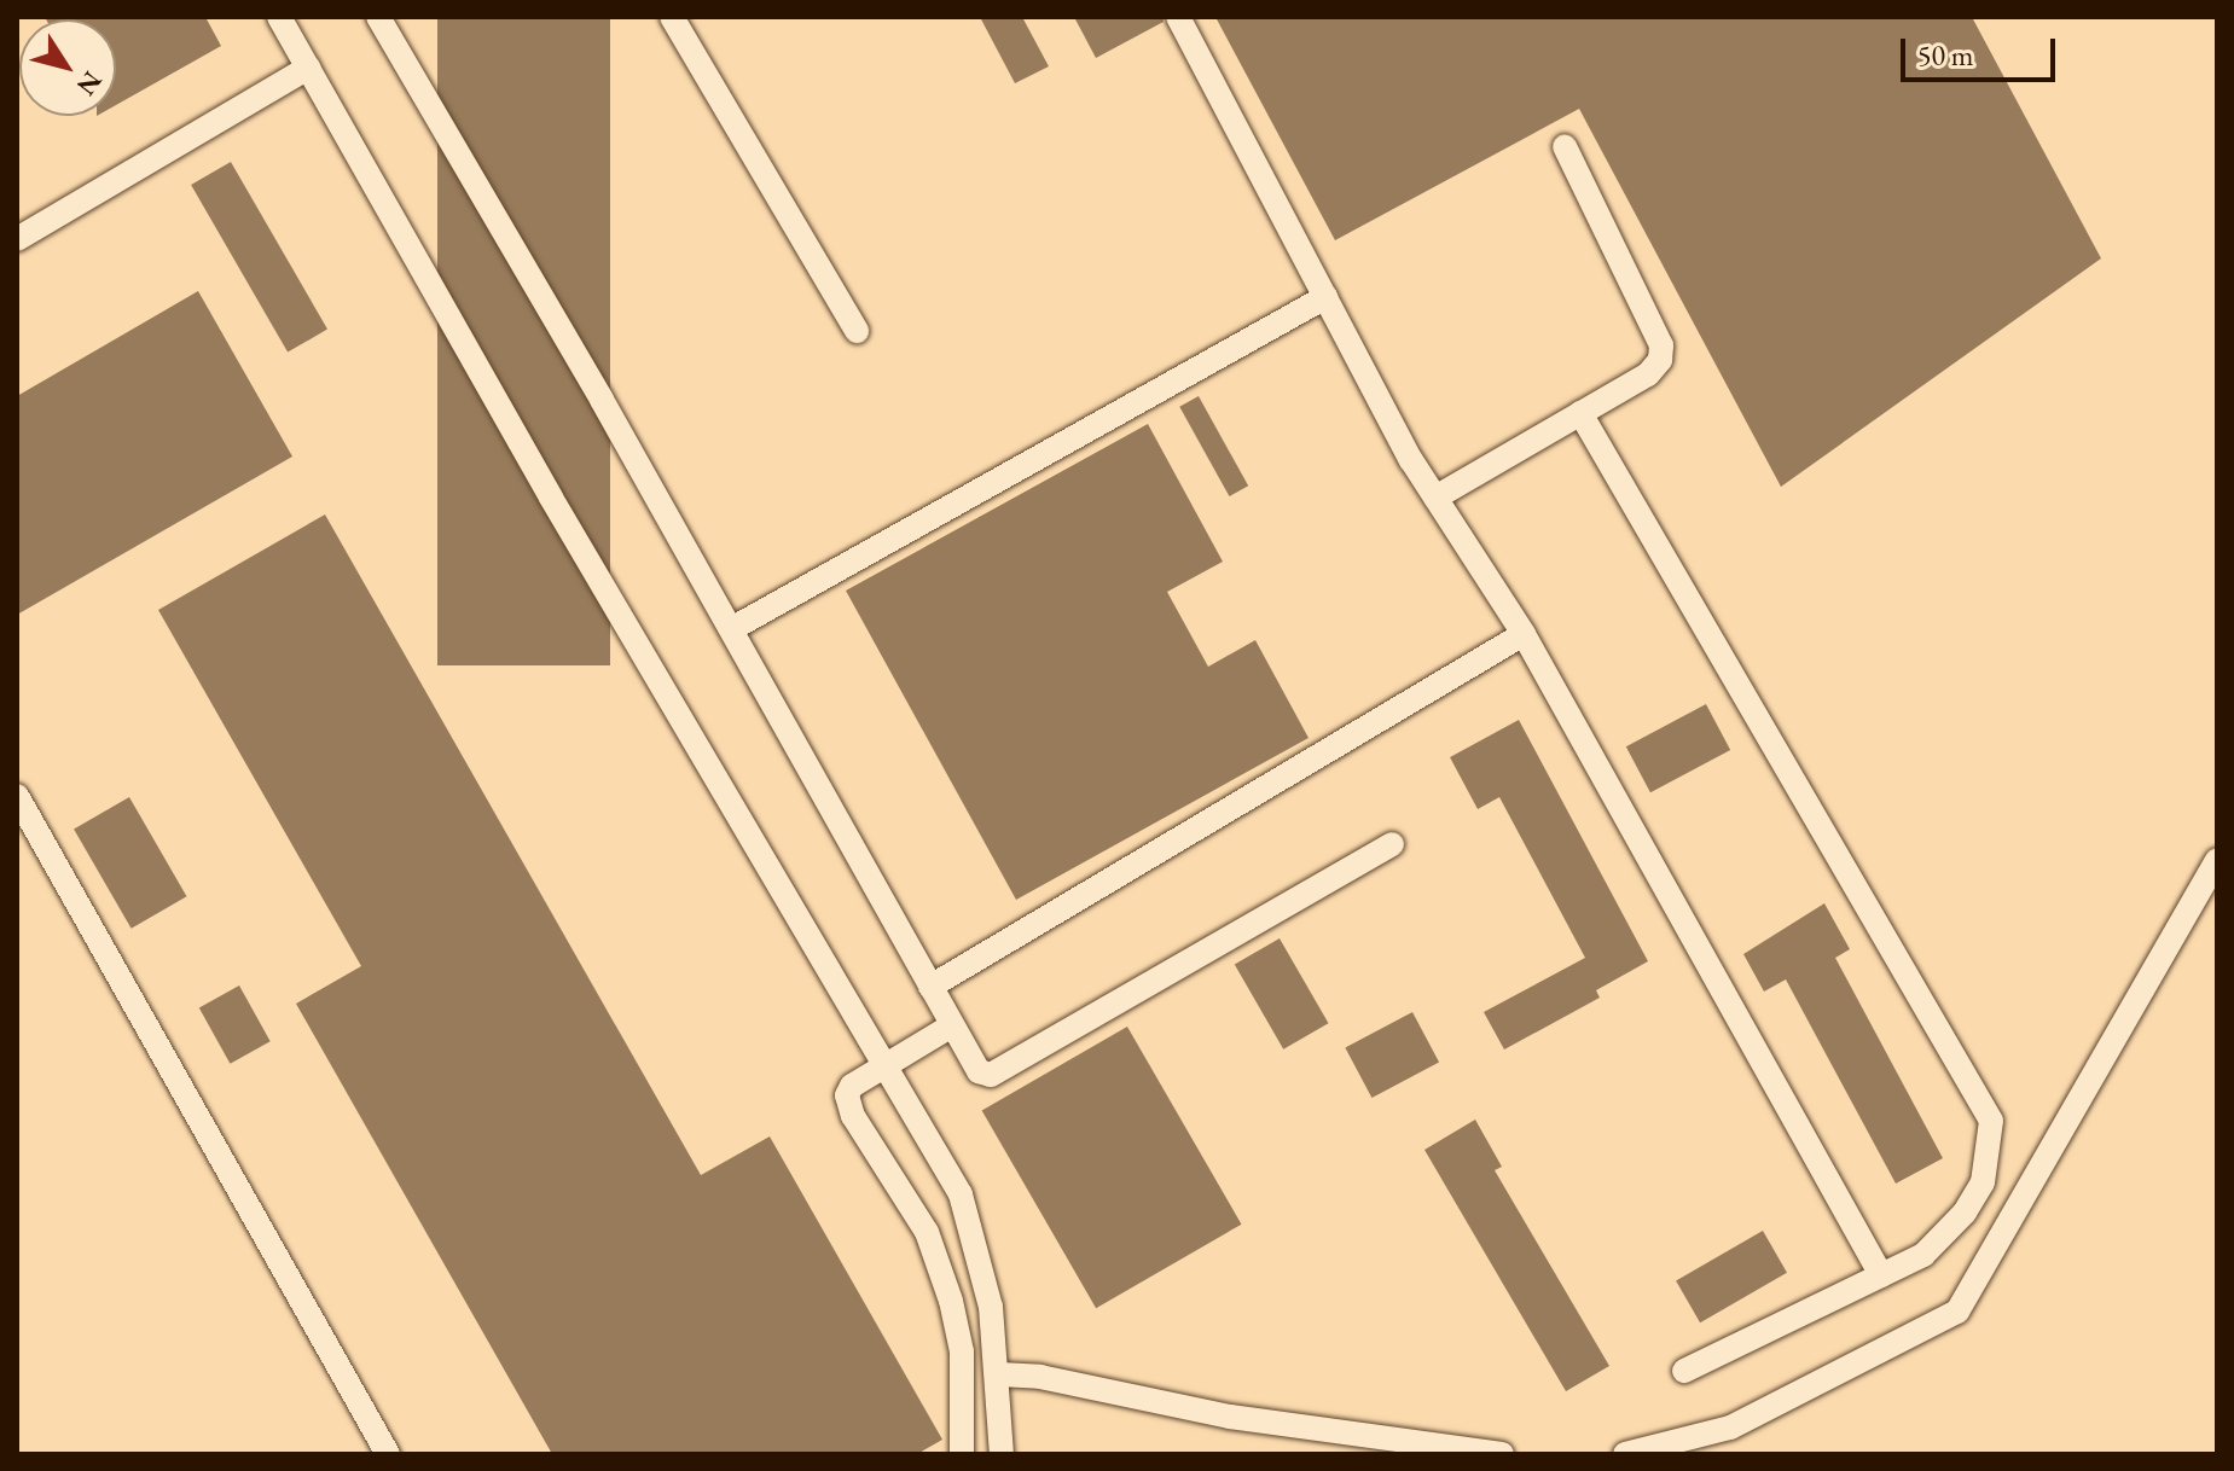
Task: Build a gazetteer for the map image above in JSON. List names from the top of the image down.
{
  "scale_bar": "50 m",
  "north": "bottom right"
}
